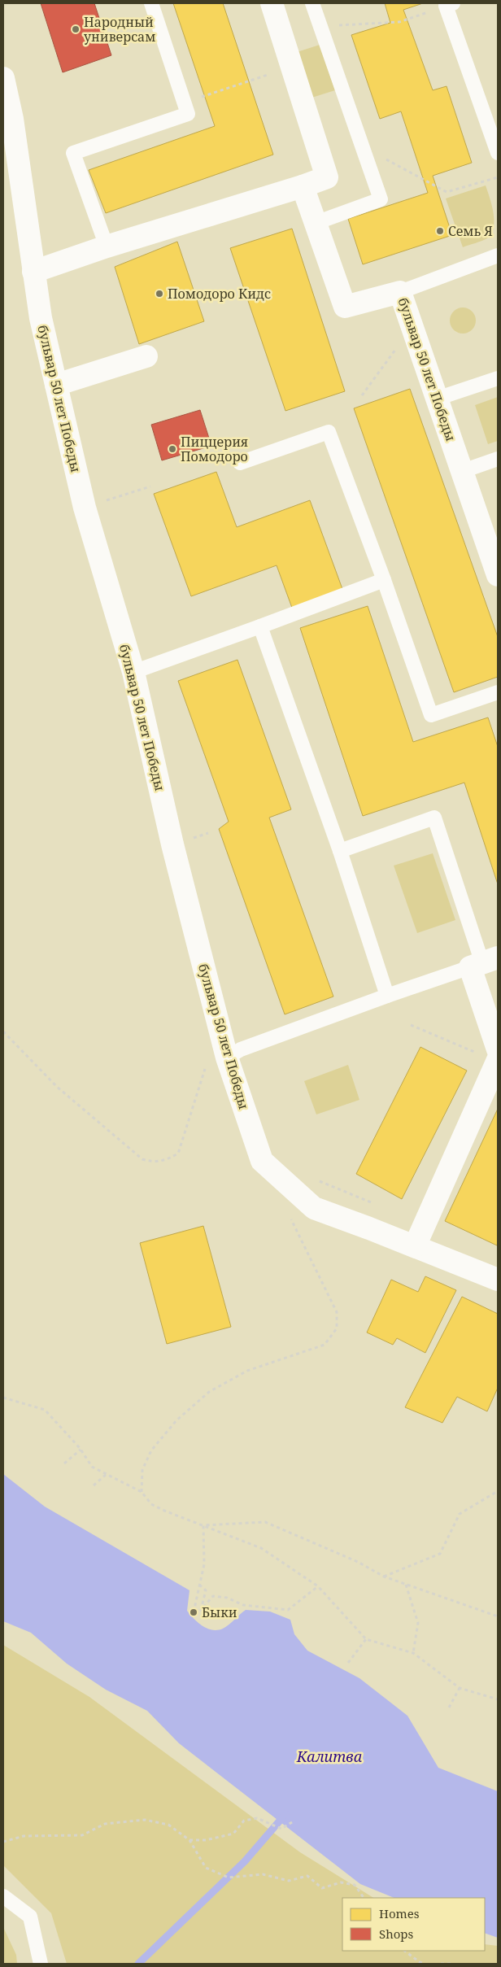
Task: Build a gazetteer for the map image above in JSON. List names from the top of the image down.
{
  "streets": {
    "street": ["бульвар 50 лет Победы"]
  },
  "water": ["Калитва"],
  "places": [
    "Народный универсам",
    "Семь Я",
    "Помодоро Кидс",
    "Пиццерия Помодоро",
    "Быки"
  ],
  "legend": ["Homes", "Shops"]
}
